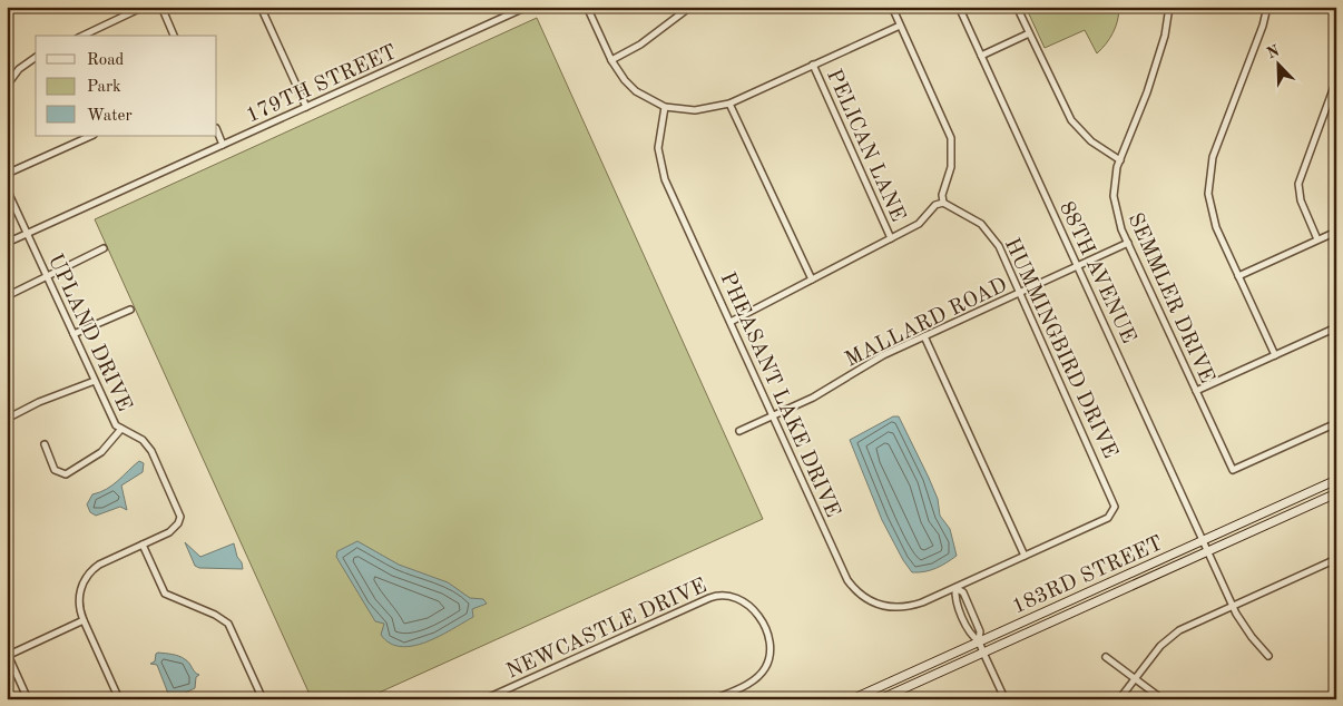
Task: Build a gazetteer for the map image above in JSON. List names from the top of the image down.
{
  "streets": {
    "street": [
      "179TH STREET",
      "PELICAN LANE",
      "88TH AVENUE",
      "SEMMLER DRIVE",
      "MALLARD ROAD",
      "UPLAND DRIVE",
      "HUMMINGBIRD DRIVE",
      "PHEASANT LAKE DRIVE",
      "183RD STREET",
      "NEWCASTLE DRIVE"
    ]
  },
  "crossings": [
    ["179TH STREET", "UPLAND DRIVE"],
    ["88TH AVENUE", "MALLARD ROAD"],
    ["88TH AVENUE", "183RD STREET"],
    ["SEMMLER DRIVE", "MALLARD ROAD"],
    ["MALLARD ROAD", "HUMMINGBIRD DRIVE"],
    ["MALLARD ROAD", "PHEASANT LAKE DRIVE"],
    ["HUMMINGBIRD DRIVE", "PHEASANT LAKE DRIVE"]
  ],
  "legend": ["Road", "Park", "Water"],
  "north": "top left"
}
